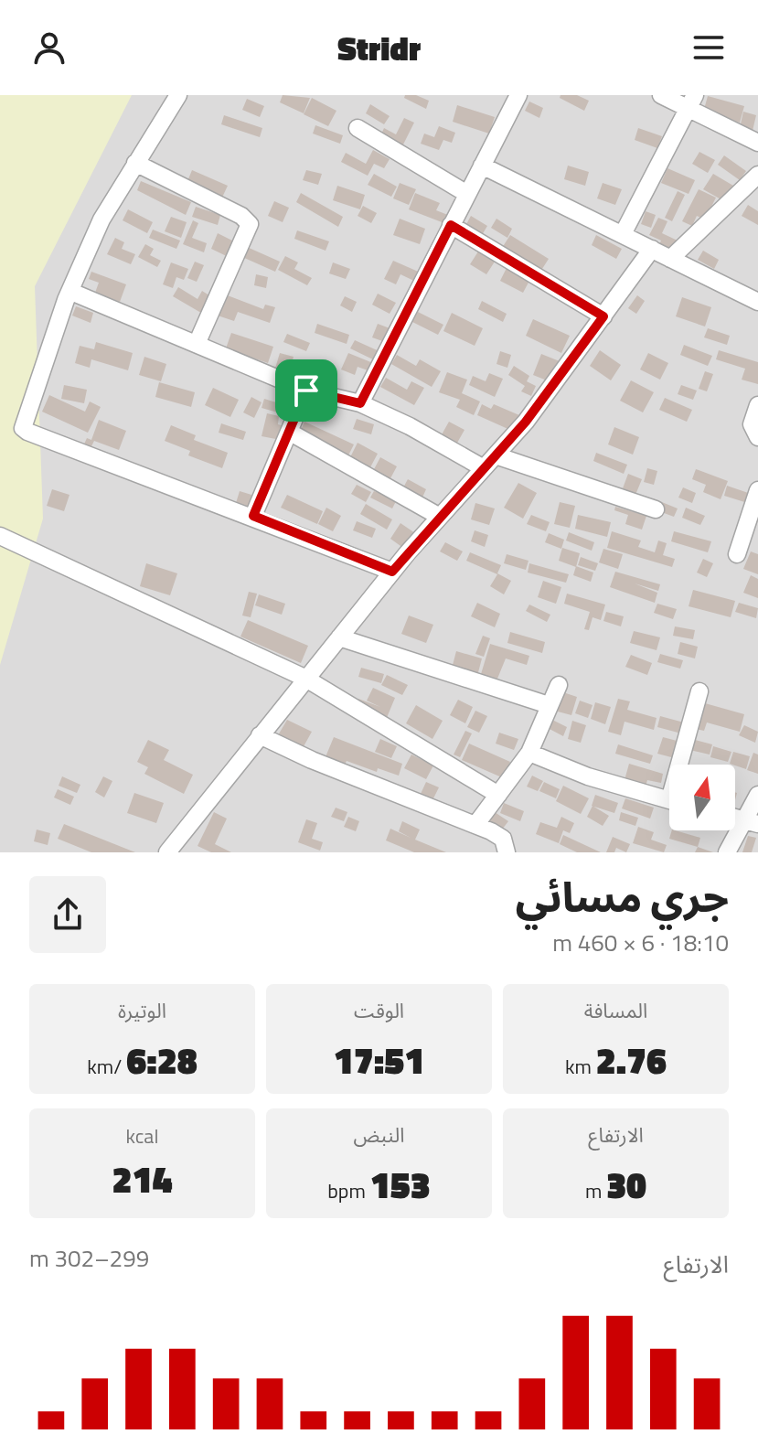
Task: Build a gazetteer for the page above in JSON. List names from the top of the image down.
{
  "north": "top",
  "page": {
    "header": "Stridr",
    "heading": ["جري مسائي", "18:10 · 6 × 460 m"],
    "stats": [
      ["المسافة", "2.76 km"],
      ["الوقت", "17:51"],
      ["الوتيرة", "6:28 /km"],
      ["الارتفاع", "30 m"],
      ["النبض", "153 bpm"],
      ["kcal", "214"]
    ],
    "chart": ["الارتفاع", "299–302 m"]
  }
}
